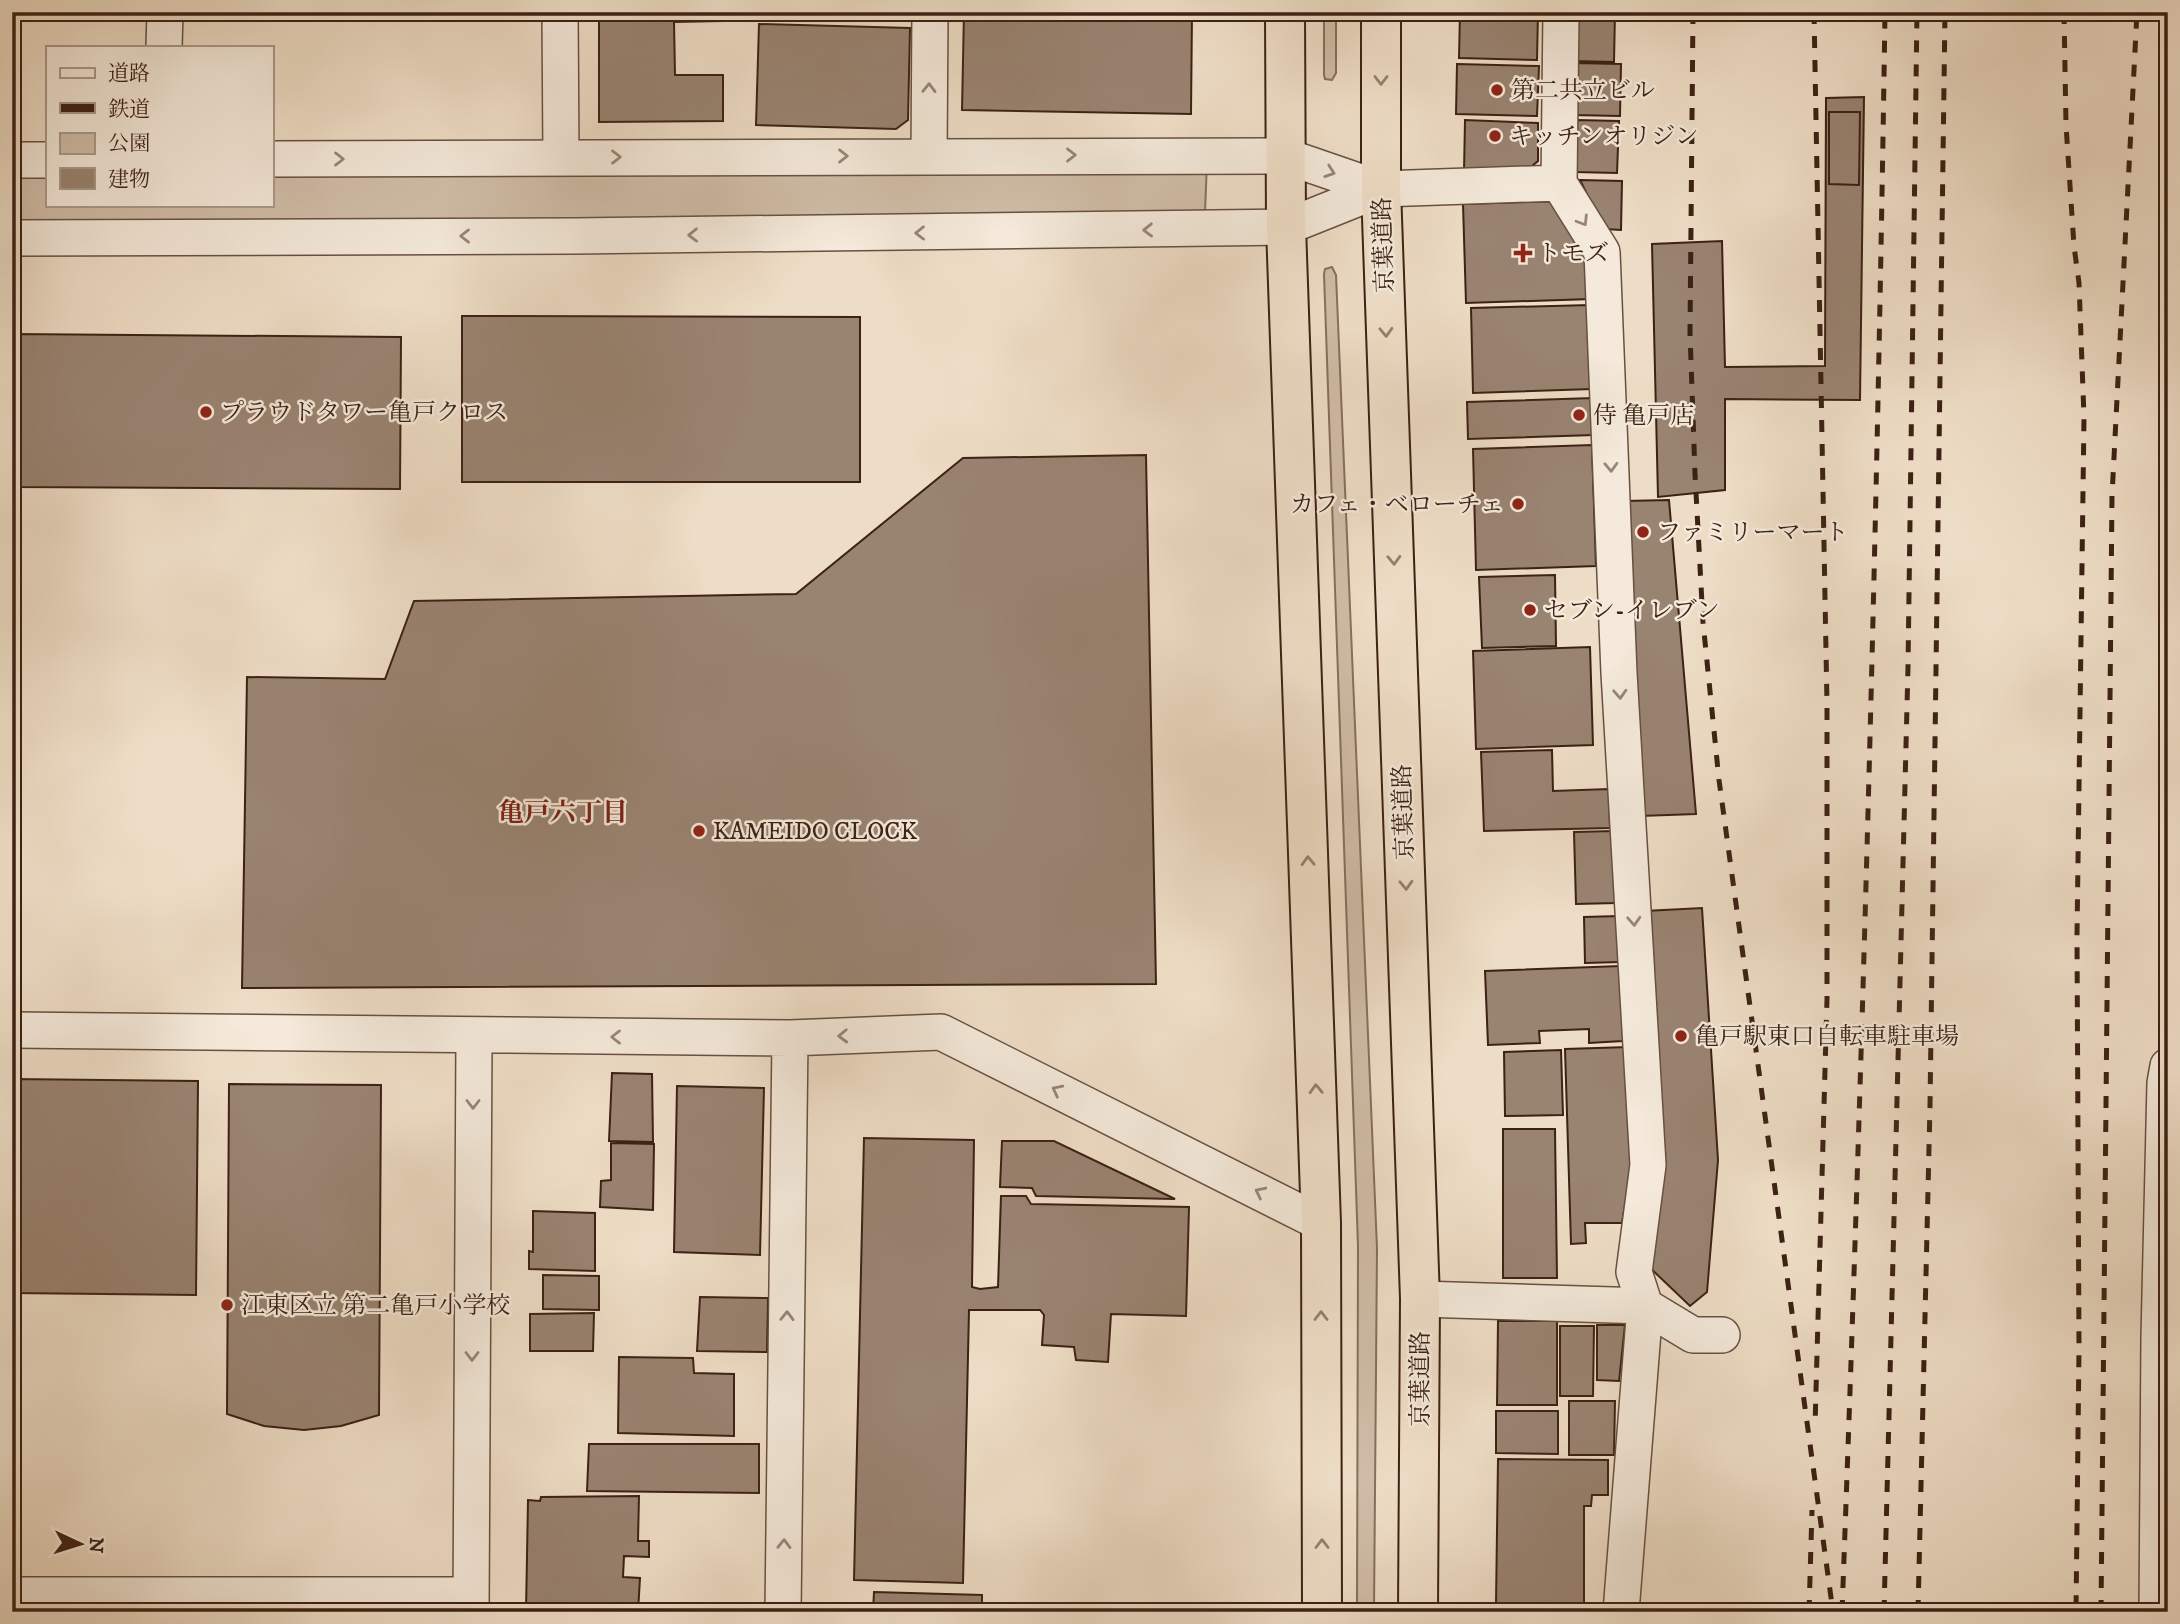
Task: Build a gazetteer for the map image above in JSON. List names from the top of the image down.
{
  "streets": {
    "highway": ["京葉道路"]
  },
  "districts": ["亀戸六丁目"],
  "places": {
    "other": [
      "第二共立ビル",
      "キッチンオリジン",
      "プラウドタワー亀戸クロス",
      "侍 亀戸店",
      "カフェ・ベローチェ",
      "ファミリーマート",
      "セブン-イレブン",
      "KAMEIDO CLOCK",
      "亀戸駅東口自転車駐車場",
      "江東区立 第二亀戸小学校"
    ],
    "health": ["トモズ"]
  },
  "legend": [
    "道路",
    "鉄道",
    "公園",
    "建物"
  ],
  "north": "right"
}
